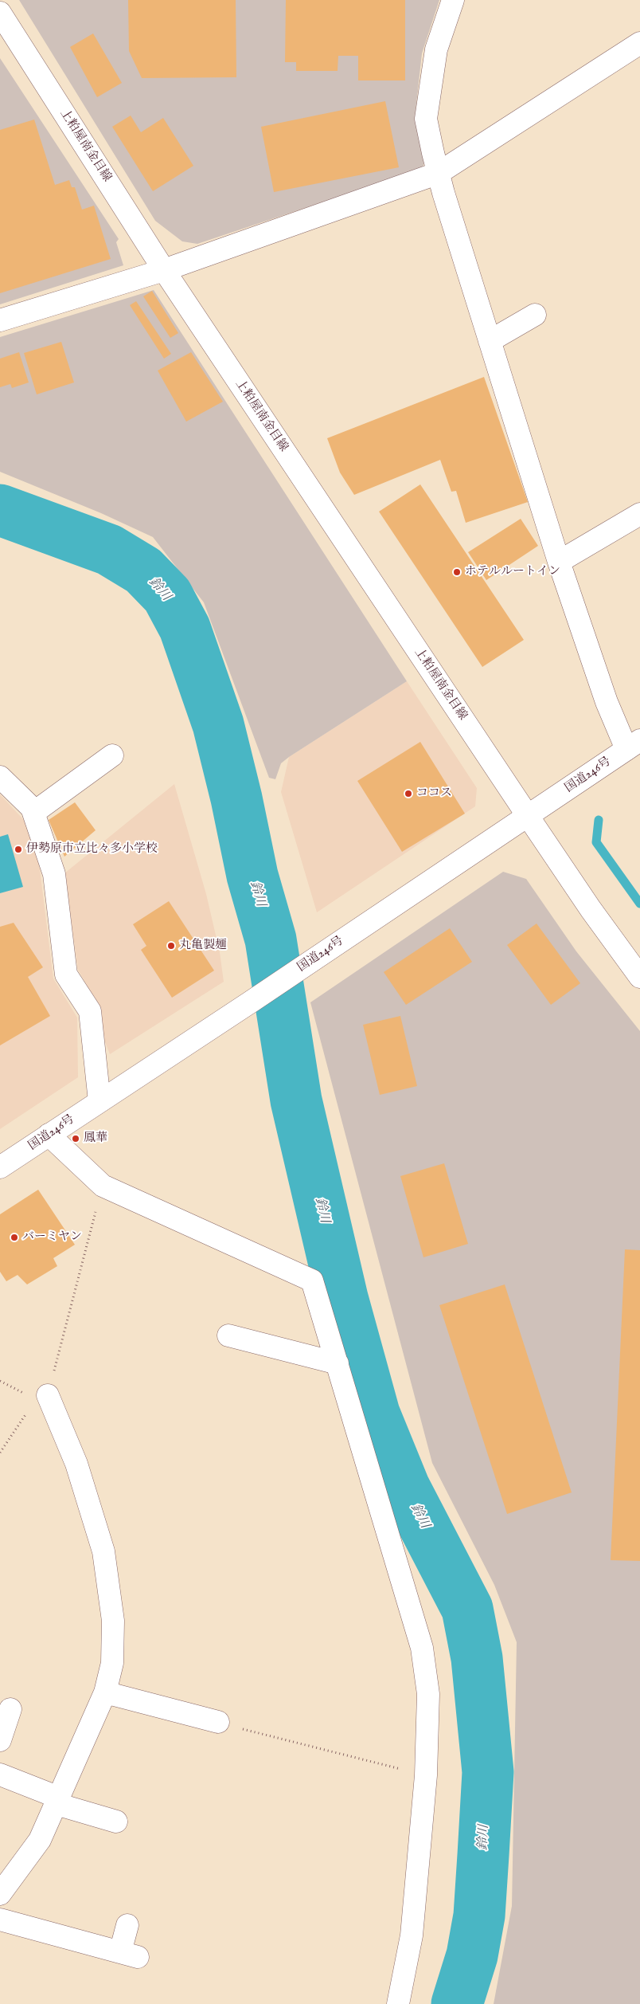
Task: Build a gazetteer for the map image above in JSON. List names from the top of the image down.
{
  "streets": {
    "main road": ["上粕屋南金目線", "国道246号"]
  },
  "crossings": [
    ["上粕屋南金目線", "国道246号"]
  ],
  "water": ["鈴川"],
  "places": [
    "ホテルルートイン",
    "ココス",
    "伊勢原市立比々多小学校",
    "丸亀製麺",
    "鳳華",
    "バーミヤン"
  ]
}
